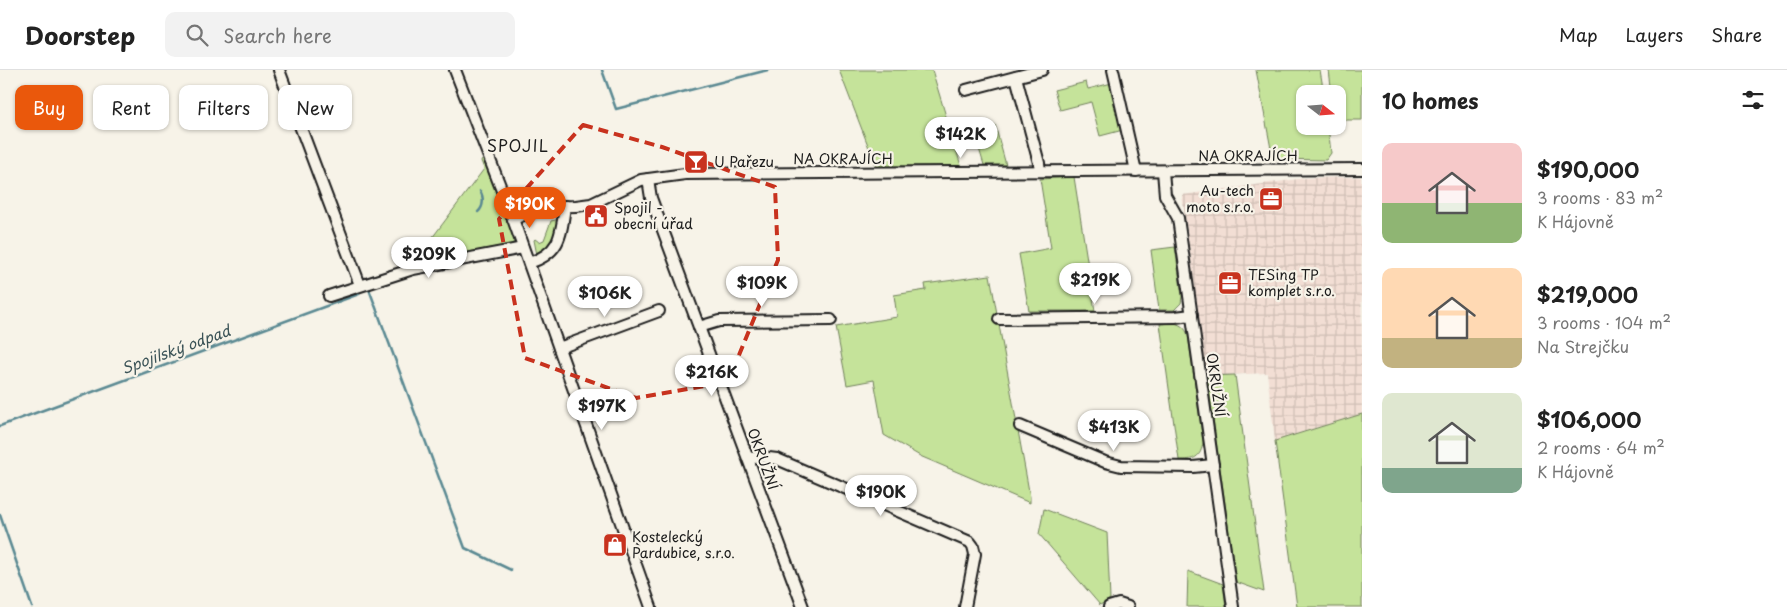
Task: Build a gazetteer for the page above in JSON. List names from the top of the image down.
{
  "streets": {
    "street": ["NA OKRAJÍCH", "OKRUŽNÍ"]
  },
  "crossings": [
    ["NA OKRAJÍCH", "OKRUŽNÍ"]
  ],
  "districts": ["SPOJIL"],
  "water": ["Spojilský odpad"],
  "places": {
    "bar": ["U Pařezu"],
    "office": ["Au-tech moto s.r.o.", "TESing TP komplet s.r.o."],
    "public building": ["Spojil - obecní úřad"],
    "shop": ["Kostelecký Pardubice, s.r.o."]
  },
  "north": "right",
  "page": {
    "header": "Doorstep",
    "search": "Search here",
    "nav": ["Map", "Layers", "Share"],
    "heading": "10 homes",
    "chip": [
      "Buy",
      "Rent",
      "Filters",
      "New"
    ],
    "price": [
      "$142K",
      "$190K",
      "$209K",
      "$219K",
      "$109K",
      "$106K",
      "$216K",
      "$197K",
      "$413K",
      "$190K"
    ],
    "list": [
      {
        "name": "$190,000",
        "note": "3 rooms · 83 m² · K Hájovně"
      },
      {
        "name": "$219,000",
        "note": "3 rooms · 104 m² · Na Strejčku"
      },
      {
        "name": "$106,000",
        "note": "2 rooms · 64 m² · K Hájovně"
      }
    ]
  }
}
